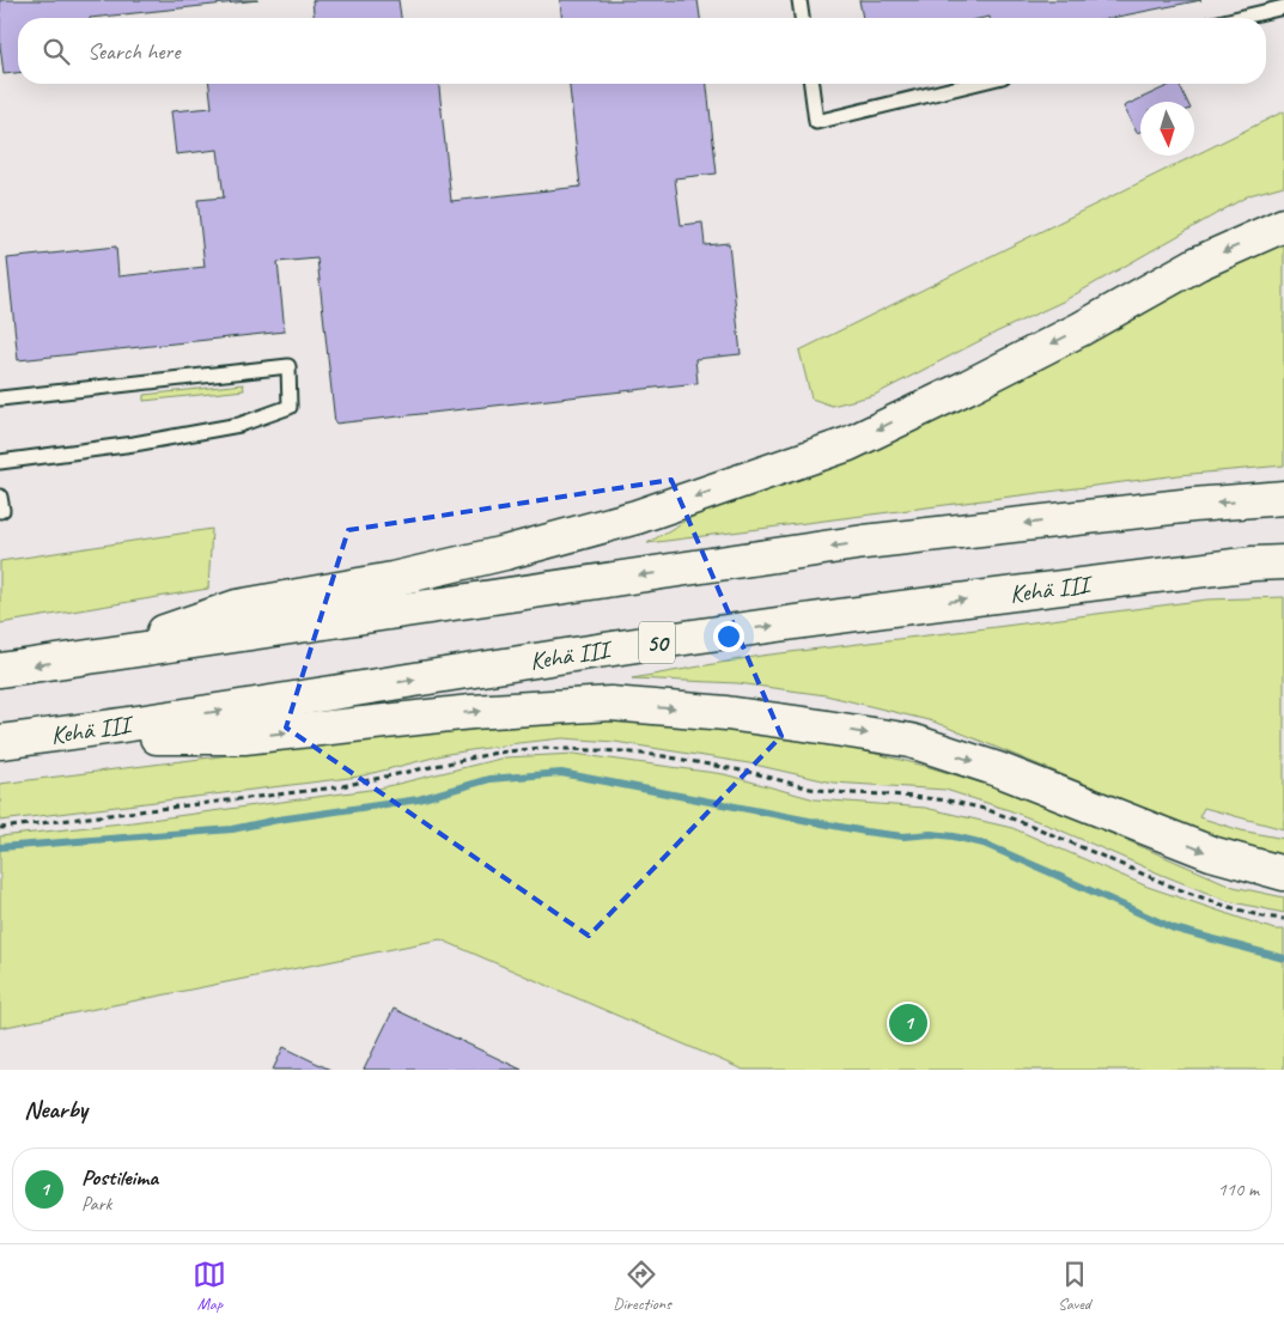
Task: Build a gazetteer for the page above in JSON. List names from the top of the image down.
{
  "streets": {
    "highway": ["Kehä III", "50"]
  },
  "north": "bottom",
  "page": {
    "search": "Search here",
    "pins": "1",
    "heading": "Nearby",
    "list": [
      {
        "mark": "1",
        "name": "Postileima",
        "note": "Park",
        "value": "110 m"
      }
    ],
    "nav": ["Map", "Directions", "Saved"]
  }
}
